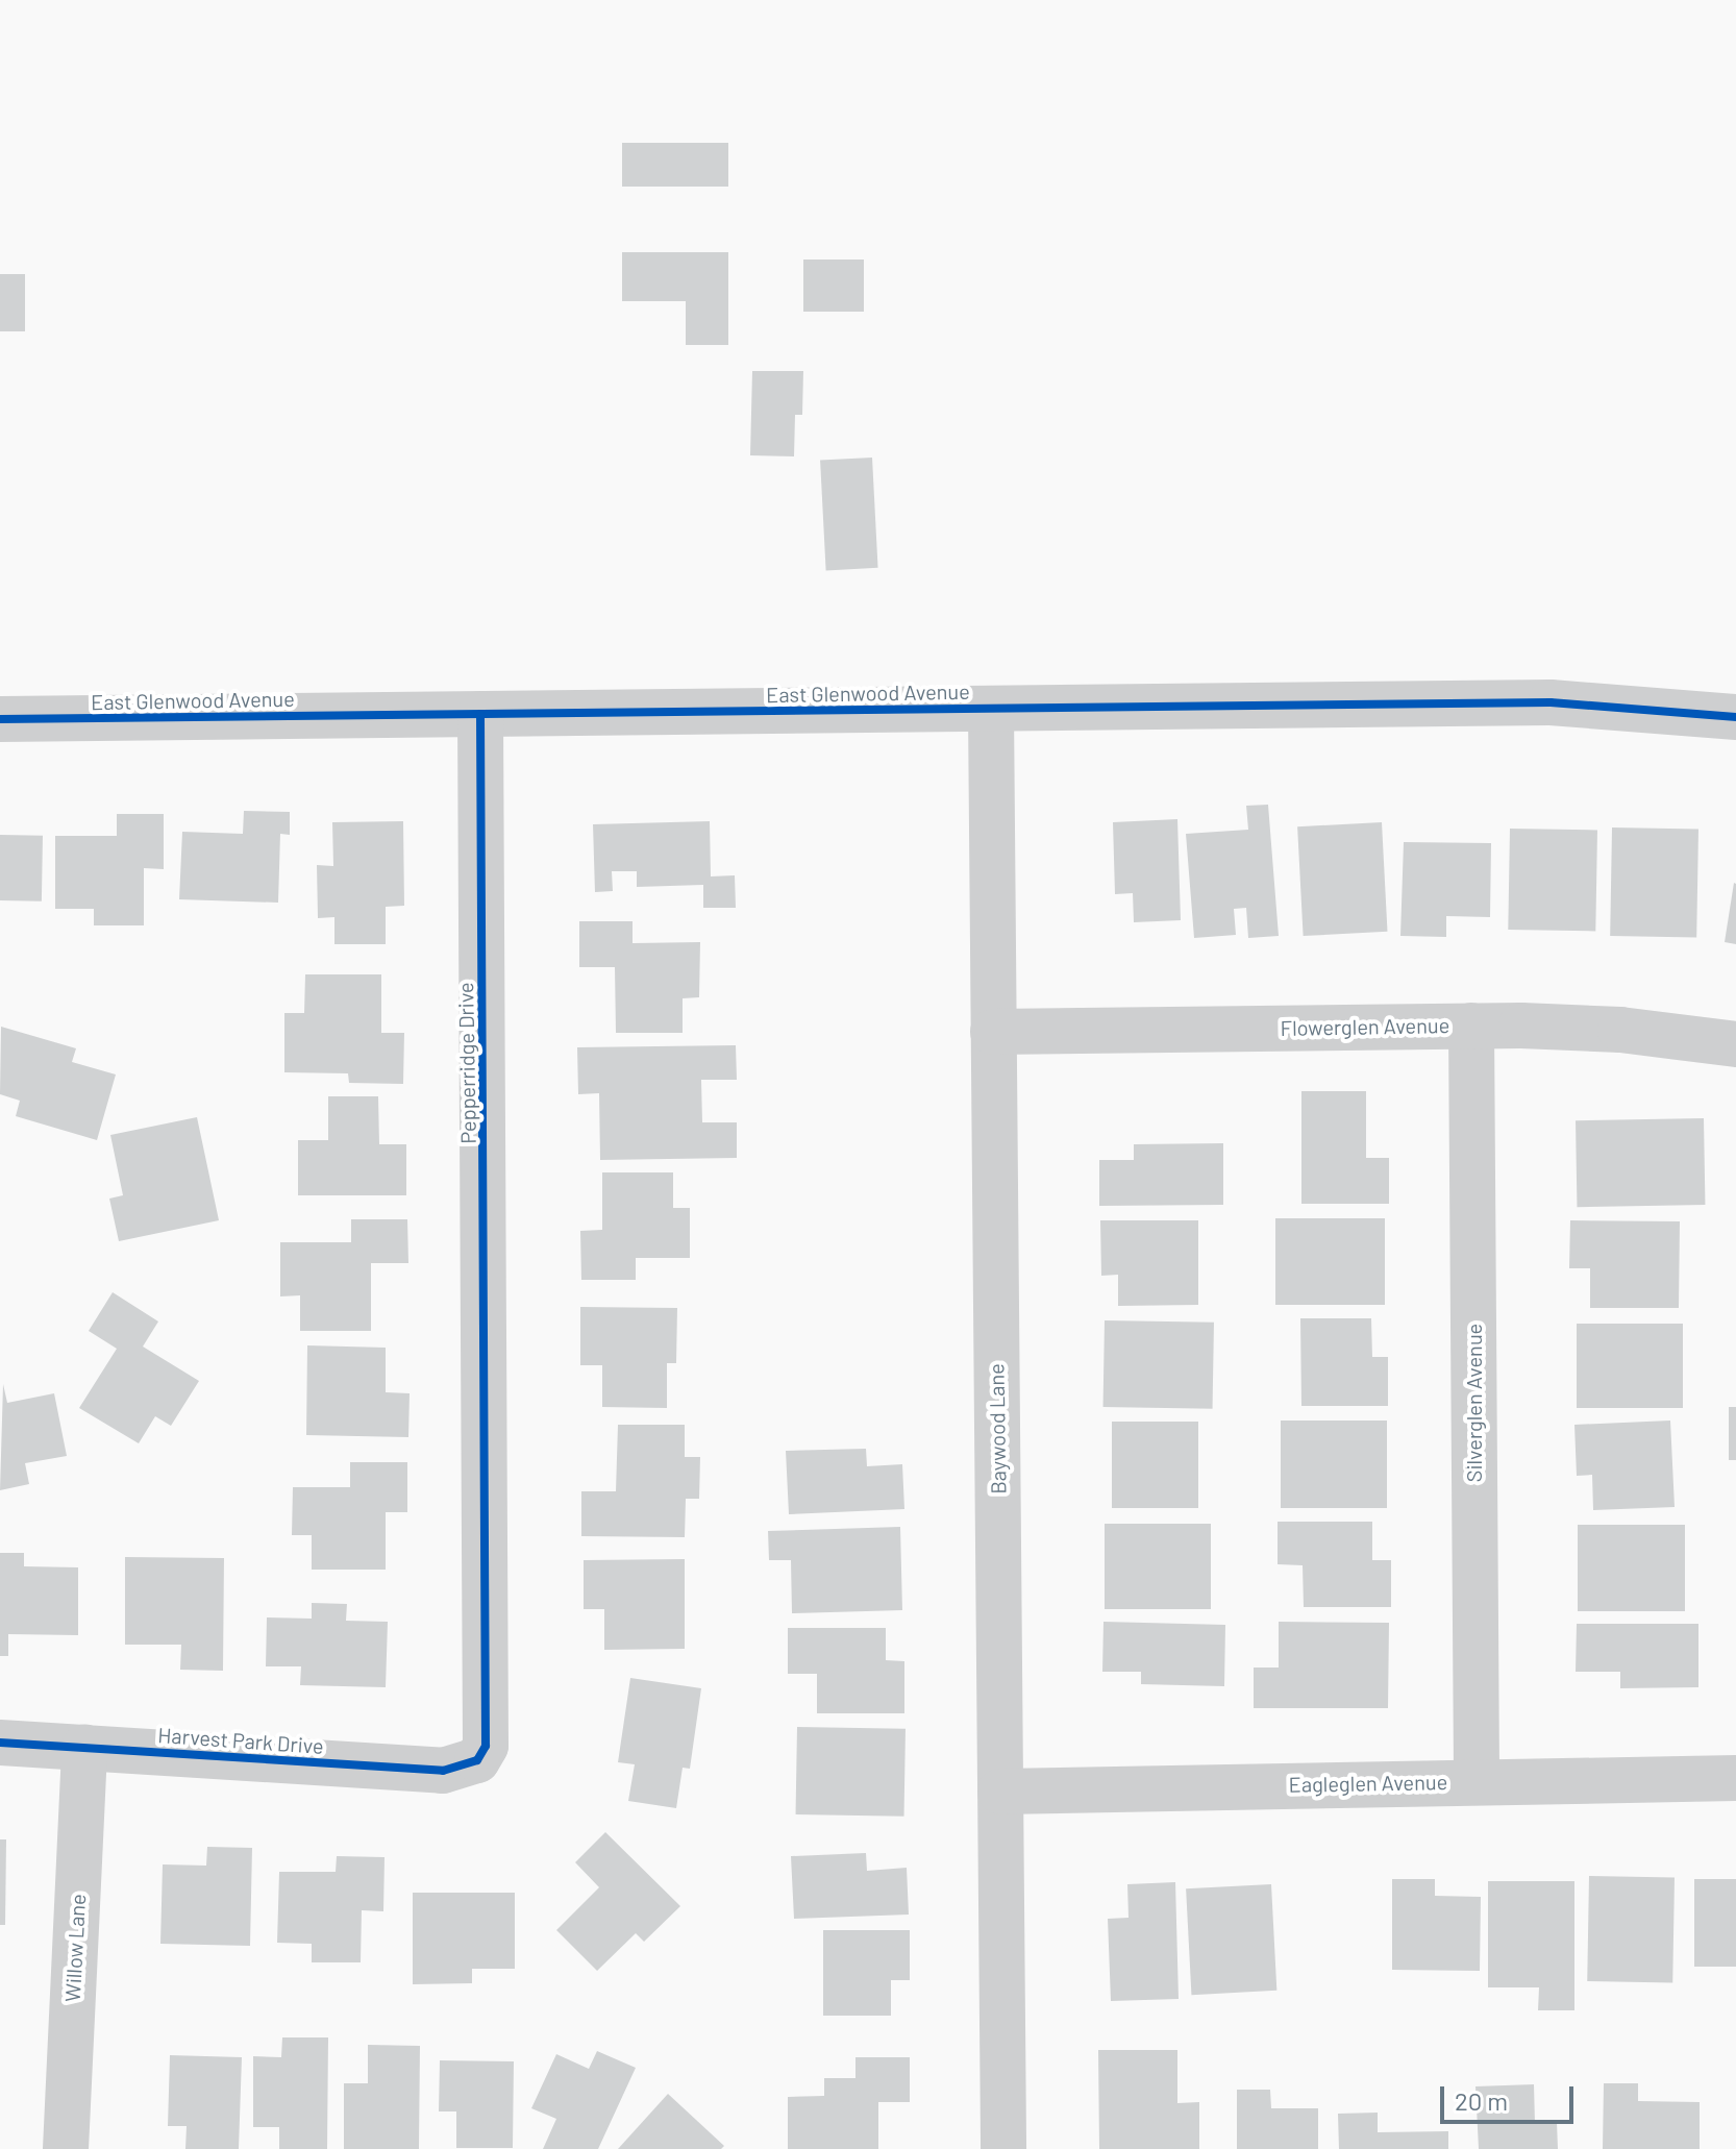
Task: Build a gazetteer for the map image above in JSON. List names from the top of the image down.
{
  "streets": {
    "street": [
      "East Glenwood Avenue",
      "Flowerglen Avenue",
      "Pepperridge Drive",
      "Silverglen Avenue",
      "Baywood Lane",
      "Harvest Park Drive",
      "Eagleglen Avenue",
      "Willow Lane"
    ]
  },
  "crossings": [
    ["East Glenwood Avenue", "Pepperridge Drive"],
    ["East Glenwood Avenue", "Baywood Lane"],
    ["Flowerglen Avenue", "Silverglen Avenue"],
    ["Flowerglen Avenue", "Baywood Lane"],
    ["Pepperridge Drive", "Harvest Park Drive"],
    ["Silverglen Avenue", "Eagleglen Avenue"],
    ["Baywood Lane", "Eagleglen Avenue"],
    ["Harvest Park Drive", "Willow Lane"]
  ],
  "scale_bar": "20 m"
}
